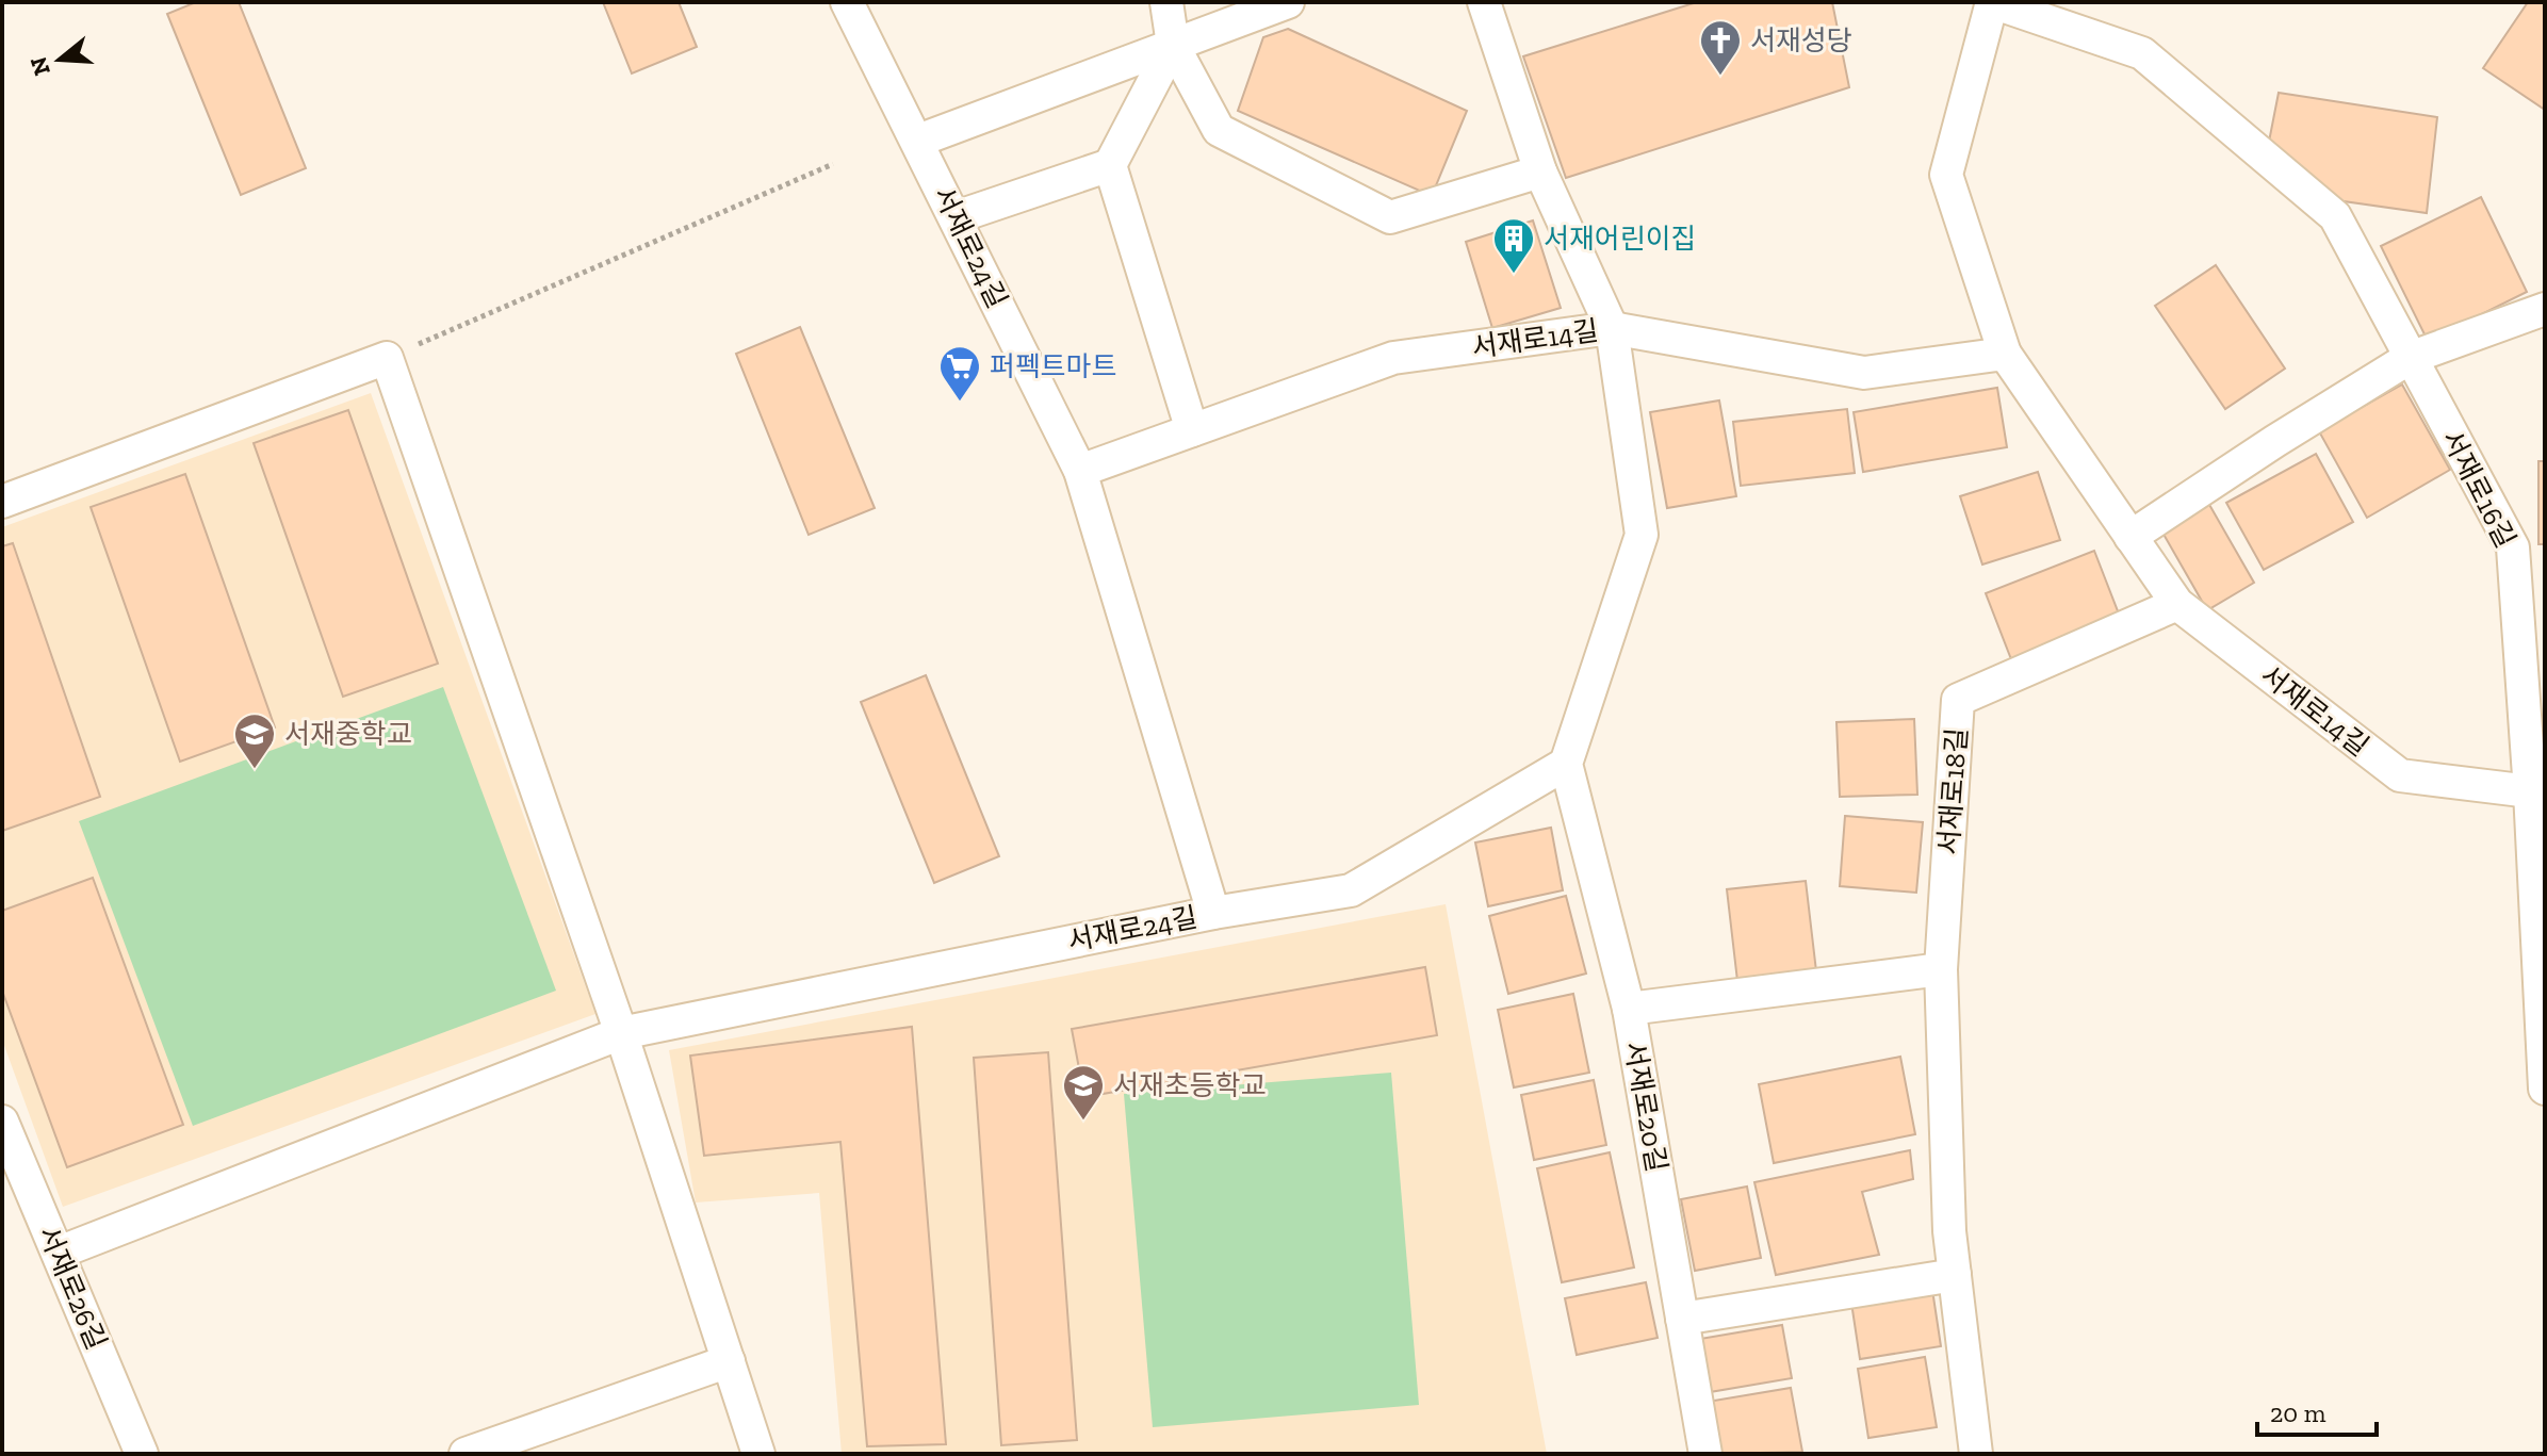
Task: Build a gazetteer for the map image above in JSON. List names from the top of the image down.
{
  "streets": {
    "street": [
      "서재로24길",
      "서재로14길",
      "서재로16길",
      "서재로18길",
      "서재로20길",
      "서재로26길"
    ]
  },
  "crossings": [
    ["서재로24길", "서재로14길"],
    ["서재로24길", "서재로26길"],
    ["서재로14길", "서재로16길"],
    ["서재로14길", "서재로18길"]
  ],
  "places": {
    "church": ["서재성당"],
    "building": ["서재어린이집"],
    "supermarket": ["퍼펙트마트"],
    "school or university": ["서재중학교", "서재초등학교"]
  },
  "scale_bar": "20 m",
  "north": "left"
}
